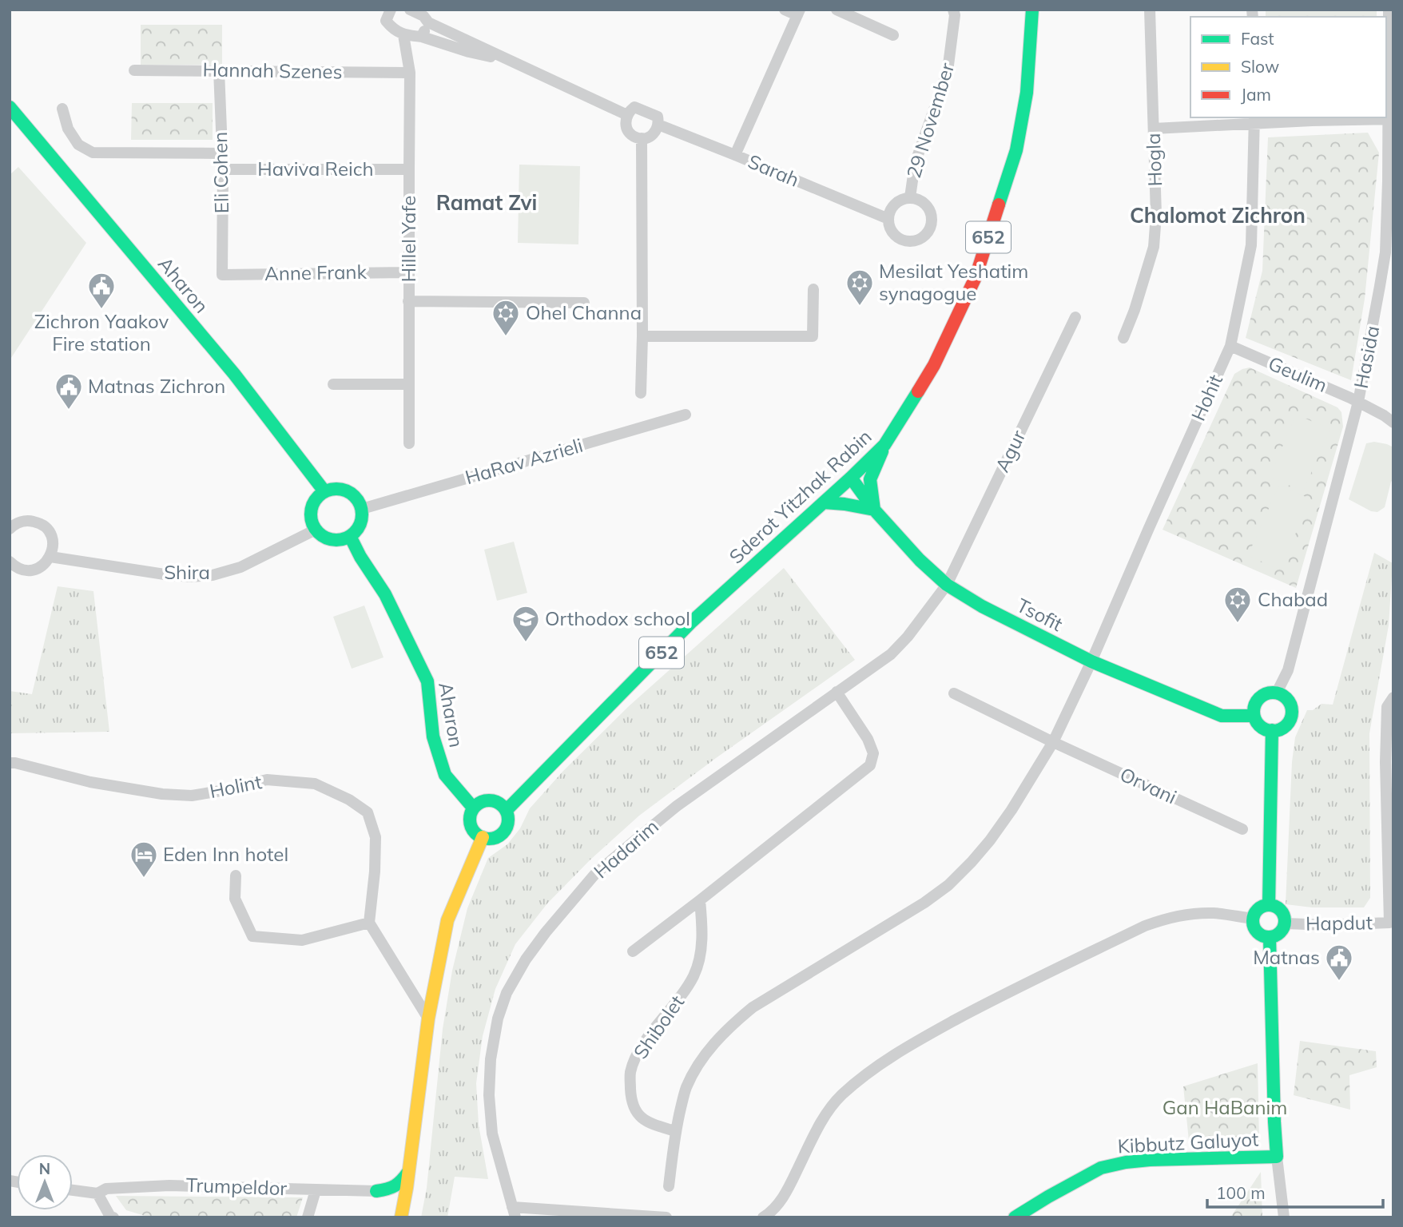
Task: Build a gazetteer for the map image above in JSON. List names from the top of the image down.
{
  "streets": {
    "street": [
      "Hannah Szenes",
      "29 November",
      "Hogla",
      "Haviva Reich",
      "Sarah",
      "Eli Cohen",
      "652",
      "Hillel Yafe",
      "Anne Frank",
      "Aharon",
      "Hasida",
      "Geulim",
      "Hohit",
      "Agur",
      "HaRav Azrieli",
      "Sderot Yitzhak Rabin",
      "Shira",
      "Tsofit",
      "Orvani",
      "Holint",
      "Hadarim",
      "Hapdut",
      "Shibolet",
      "Kibbutz Galuyot",
      "Trumpeldor"
    ]
  },
  "crossings": [
    ["Hannah Szenes", "Eli Cohen"],
    ["Hannah Szenes", "Hillel Yafe"],
    ["29 November", "Sarah"],
    ["Haviva Reich", "Eli Cohen"],
    ["Haviva Reich", "Hillel Yafe"],
    ["Eli Cohen", "Anne Frank"],
    ["Hillel Yafe", "Anne Frank"],
    ["Aharon", "HaRav Azrieli"],
    ["Aharon", "Sderot Yitzhak Rabin"],
    ["Aharon", "Shira"],
    ["Hasida", "Geulim"],
    ["Hasida", "Tsofit"],
    ["Geulim", "Hohit"],
    ["Hohit", "Tsofit"],
    ["Agur", "Tsofit"],
    ["Agur", "Hadarim"],
    ["HaRav Azrieli", "Shira"],
    ["Sderot Yitzhak Rabin", "Tsofit"],
    ["Tsofit", "Hadarim"]
  ],
  "districts": ["Ramat Zvi", "Chalomot Zichron"],
  "parks": ["Gan HaBanim"],
  "places": {
    "synagogue": ["Mesilat Yeshatim synagogue", "Ohel Channa", "Chabad"],
    "public building": ["Zichron Yaakov Fire station", "Matnas Zichron", "Matnas"],
    "school or university": ["Orthodox school"],
    "hotel": ["Eden Inn hotel"]
  },
  "legend": ["Fast", "Slow", "Jam"],
  "scale_bar": "100 m",
  "north": "top"
}
